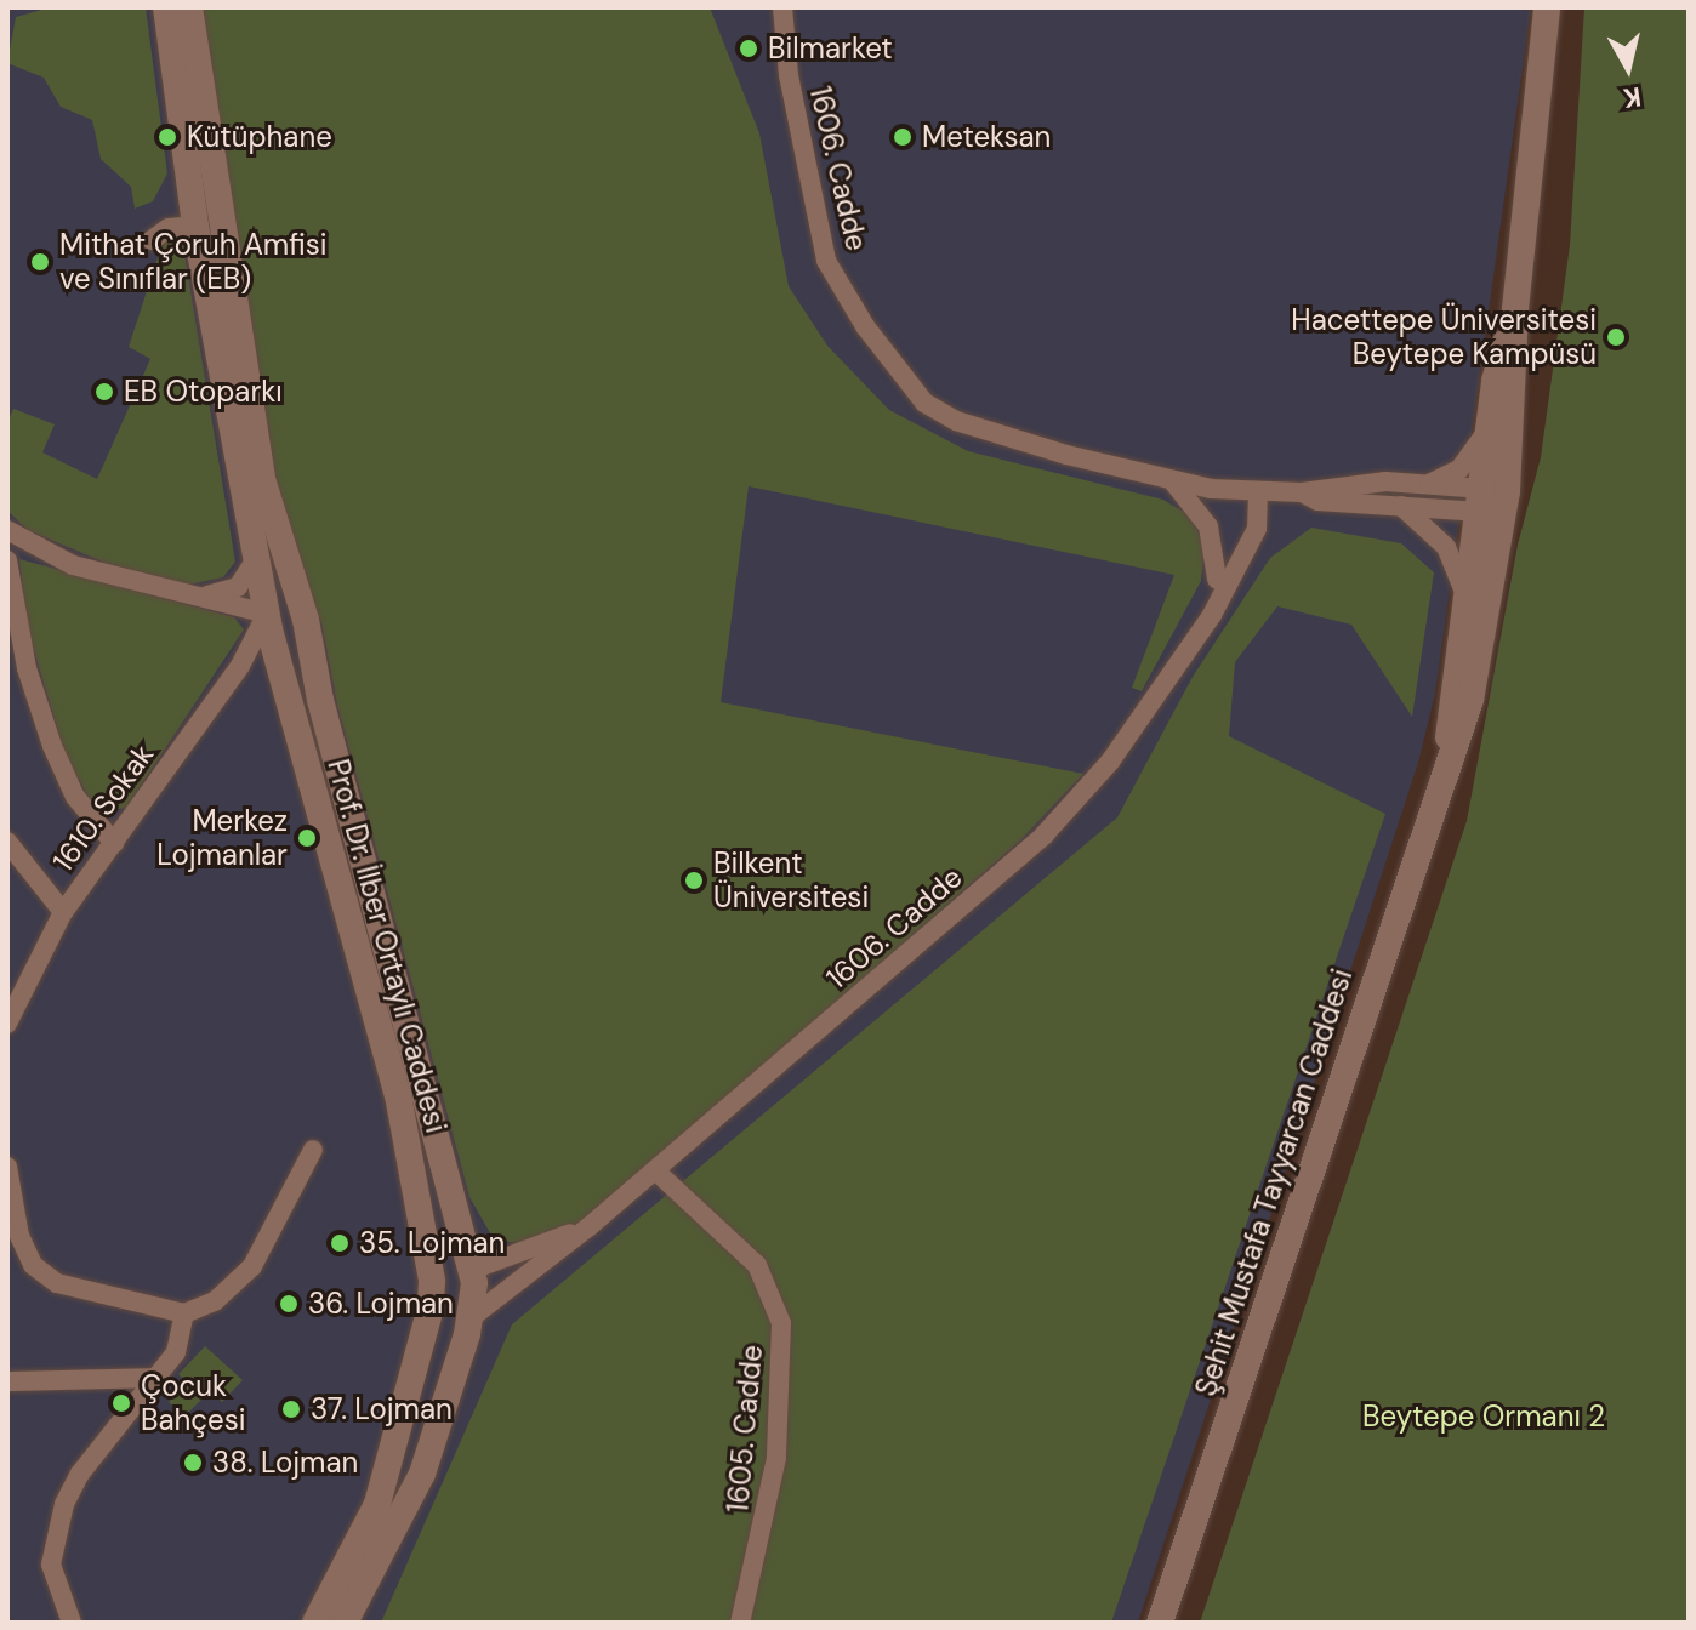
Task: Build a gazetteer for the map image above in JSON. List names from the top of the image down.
{
  "streets": {
    "street": [
      "1606. Cadde",
      "1610. Sokak",
      "Prof. Dr. İlber Ortaylı Caddesi",
      "Şehit Mustafa Tayyarcan Caddesi",
      "1605. Cadde"
    ]
  },
  "crossings": [
    ["1606. Cadde", "Prof. Dr. İlber Ortaylı Caddesi"],
    ["1606. Cadde", "1605. Cadde"],
    ["1610. Sokak", "Prof. Dr. İlber Ortaylı Caddesi"]
  ],
  "parks": ["Beytepe Ormanı 2"],
  "places": [
    "Bilmarket",
    "Kütüphane",
    "Meteksan",
    "Mithat Çoruh Amfisi ve Sınıflar (EB)",
    "Hacettepe Üniversitesi Beytepe Kampüsü",
    "EB Otoparkı",
    "Merkez Lojmanlar",
    "Bilkent Üniversitesi",
    "35. Lojman",
    "36. Lojman",
    "Çocuk Bahçesi",
    "37. Lojman",
    "38. Lojman"
  ],
  "north": "bottom"
}
